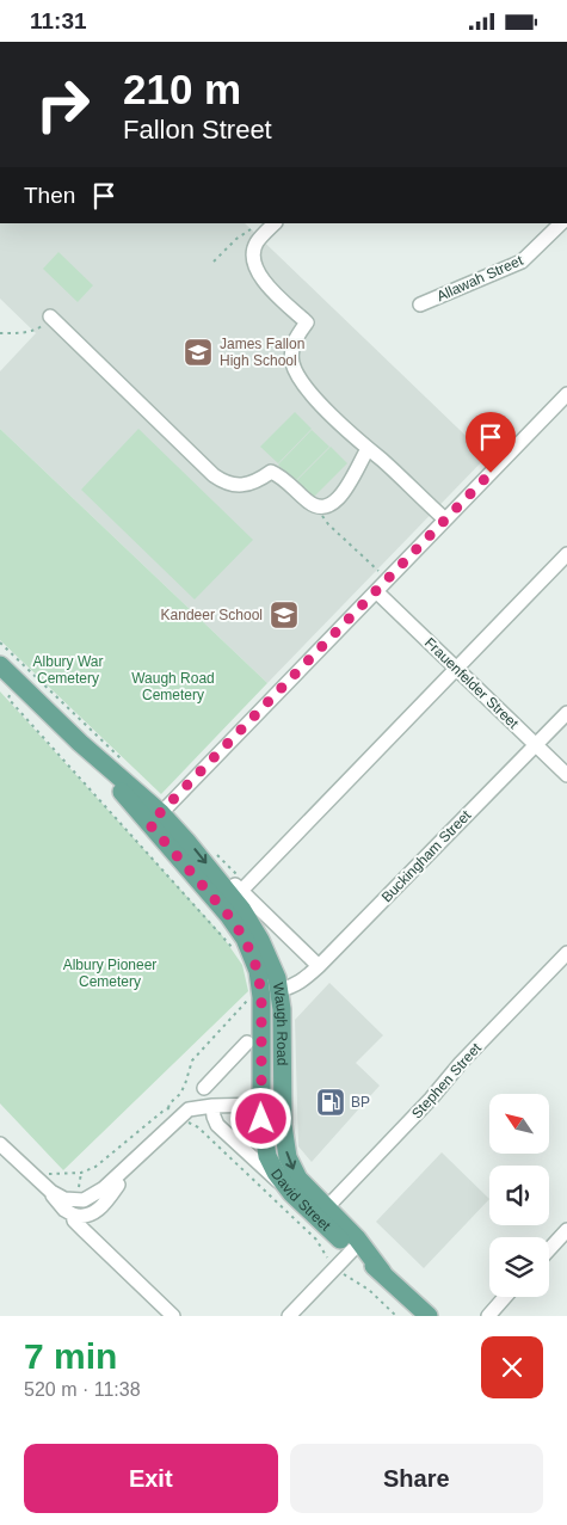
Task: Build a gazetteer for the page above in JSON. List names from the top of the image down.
{
  "streets": {
    "main road": ["Waugh Road", "David Street"],
    "street": [
      "Allawah Street",
      "Frauenfelder Street",
      "Buckingham Street",
      "Stephen Street"
    ]
  },
  "crossings": [
    ["Frauenfelder Street", "Buckingham Street"],
    ["Buckingham Street", "Waugh Road"],
    ["Waugh Road", "David Street"],
    ["Stephen Street", "David Street"]
  ],
  "parks": ["Albury War Cemetery", "Waugh Road Cemetery", "Albury Pioneer Cemetery"],
  "places": {
    "school or university": ["James Fallon High School", "Kandeer School"],
    "fuel station": ["BP"]
  },
  "north": "top left",
  "page": {
    "status": "11:31",
    "turn": ["210 m", "Fallon Street"],
    "then": "Then",
    "heading": ["7 min", "520 m · 11:38"],
    "buttons": ["Exit", "Share"]
  }
}
